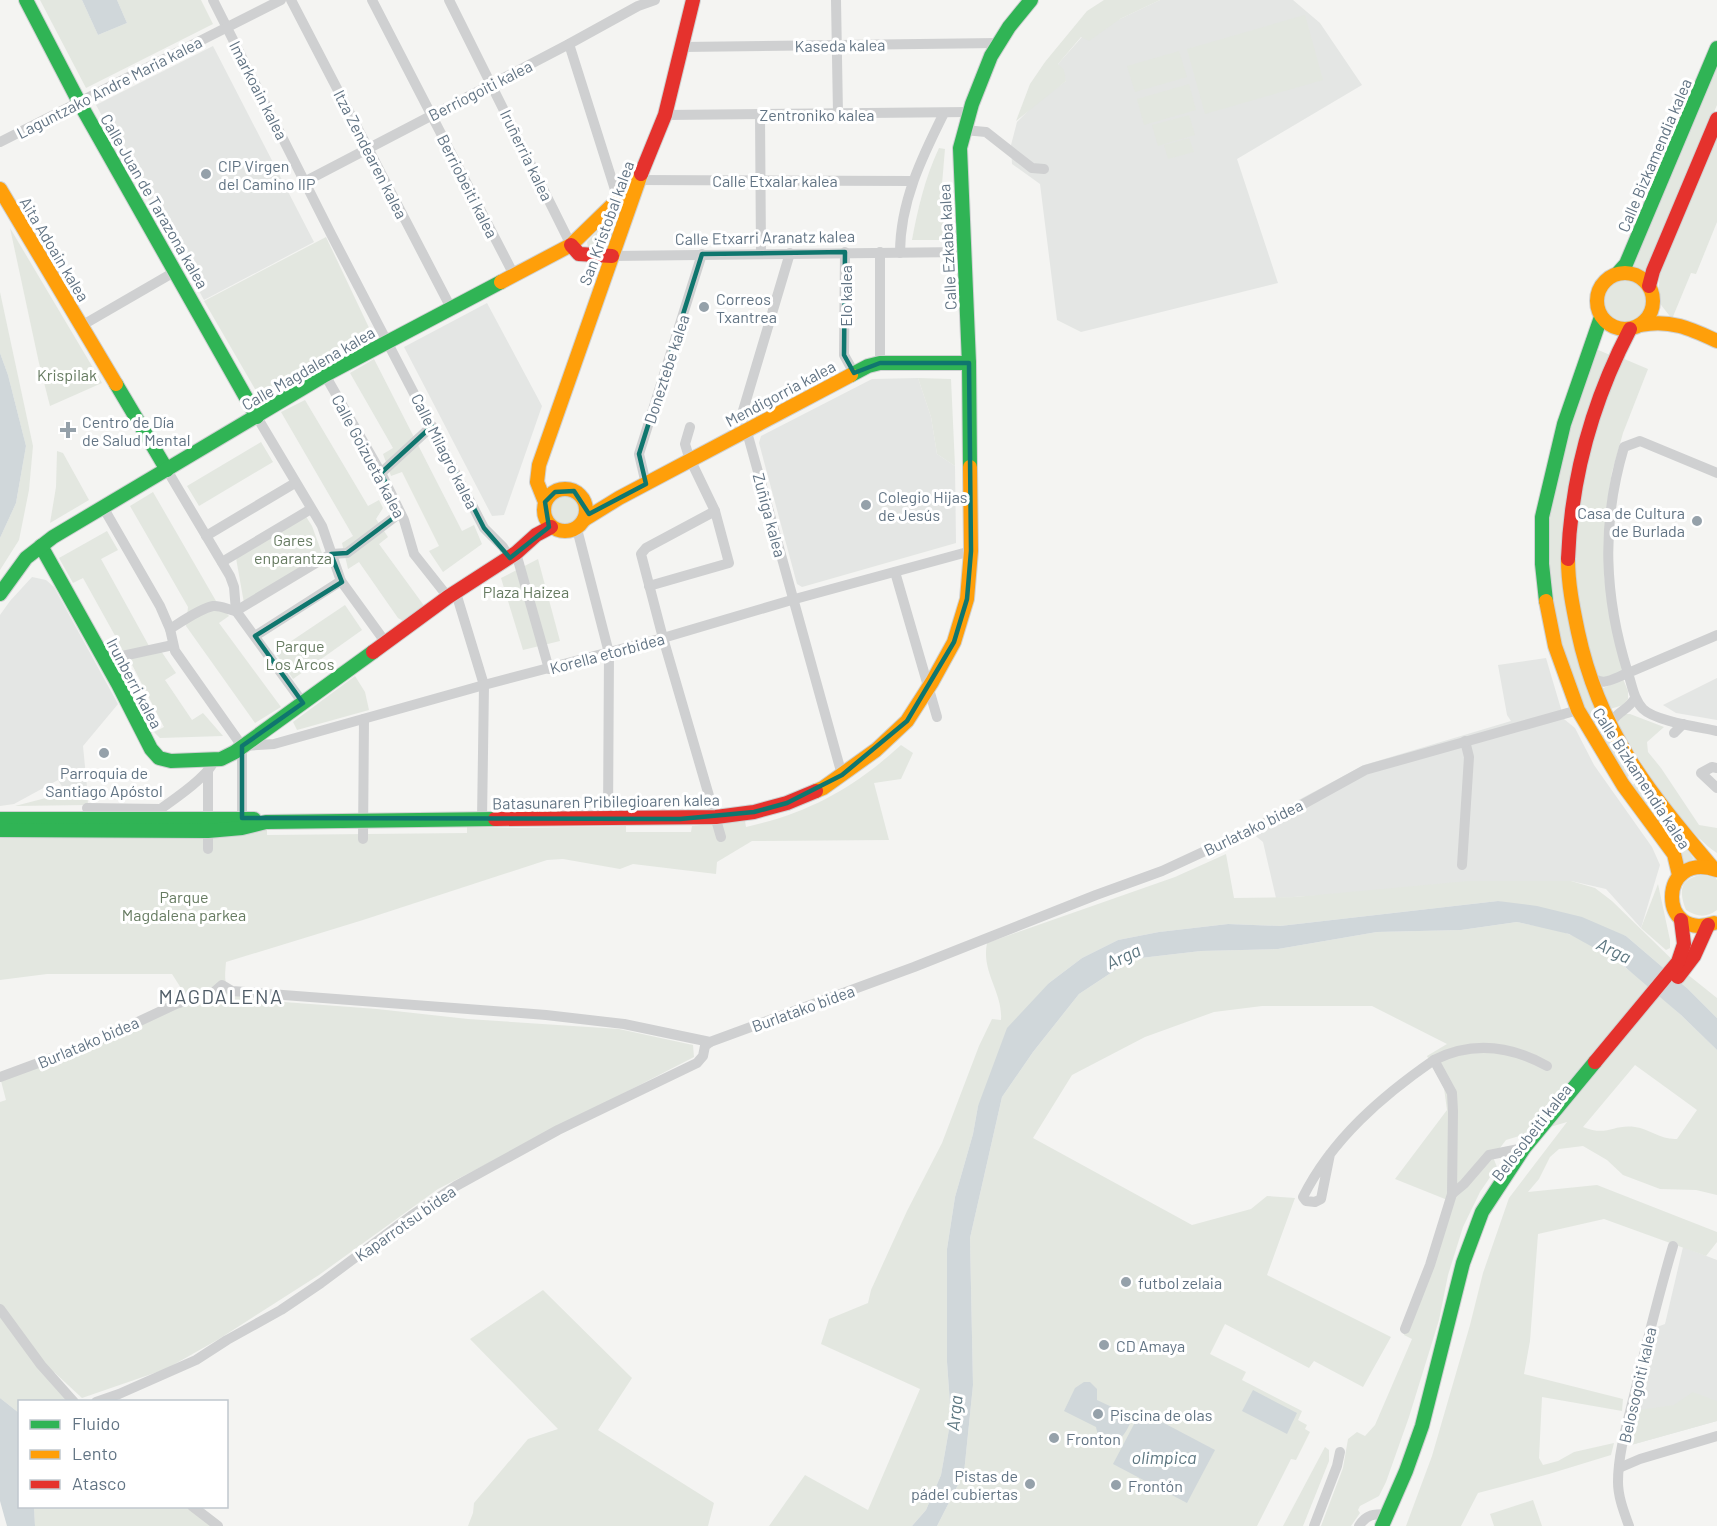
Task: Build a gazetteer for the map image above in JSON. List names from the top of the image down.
{
  "streets": {
    "street": [
      "Kaseda kalea",
      "Laguntzako Andre Maria kalea",
      "Imarkoain kalea",
      "Berriogoiti kalea",
      "Zentroniko kalea",
      "Itza Zendearen kalea",
      "Iruñerria kalea",
      "Calle Bizkamendia kalea",
      "Calle Etxalar kalea",
      "Berriobeiti kalea",
      "Calle Juan de Tarazona kalea",
      "San Kristobal kalea",
      "Calle Etxarri Aranatz kalea",
      "Calle Ezkaba kalea",
      "Aita Adoain kalea",
      "Elo kalea",
      "Calle Magdalena kalea",
      "Doneztebe kalea",
      "Mendigorria kalea",
      "Calle Milagro kalea",
      "Calle Goizueta kalea",
      "Zuñiga kalea",
      "Korella etorbidea",
      "Irunberri kalea",
      "Batasunaren Pribilegioaren kalea",
      "Burlatako bidea",
      "Belosobeiti kalea",
      "Kaparrotsu bidea",
      "Belosogoiti kalea"
    ]
  },
  "crossings": [
    ["Kaseda kalea", "San Kristobal kalea"],
    ["Kaseda kalea", "Calle Ezkaba kalea"],
    ["Laguntzako Andre Maria kalea", "Imarkoain kalea"],
    ["Laguntzako Andre Maria kalea", "Calle Juan de Tarazona kalea"],
    ["Imarkoain kalea", "Berriogoiti kalea"],
    ["Imarkoain kalea", "Calle Magdalena kalea"],
    ["Imarkoain kalea", "Calle Milagro kalea"],
    ["Berriogoiti kalea", "Itza Zendearen kalea"],
    ["Berriogoiti kalea", "Iruñerria kalea"],
    ["Berriogoiti kalea", "Berriobeiti kalea"],
    ["Zentroniko kalea", "San Kristobal kalea"],
    ["Zentroniko kalea", "Calle Ezkaba kalea"],
    ["Itza Zendearen kalea", "Calle Magdalena kalea"],
    ["Iruñerria kalea", "Calle Etxarri Aranatz kalea"],
    ["Iruñerria kalea", "Calle Magdalena kalea"],
    ["Calle Bizkamendia kalea", "Burlatako bidea"],
    ["Calle Etxalar kalea", "San Kristobal kalea"],
    ["Calle Etxalar kalea", "Calle Ezkaba kalea"],
    ["Calle Etxalar kalea", "Calle Magdalena kalea"],
    ["Berriobeiti kalea", "Calle Magdalena kalea"],
    ["Calle Juan de Tarazona kalea", "Aita Adoain kalea"],
    ["Calle Juan de Tarazona kalea", "Calle Magdalena kalea"],
    ["San Kristobal kalea", "Calle Etxarri Aranatz kalea"],
    ["San Kristobal kalea", "Calle Magdalena kalea"],
    ["San Kristobal kalea", "Mendigorria kalea"],
    ["Calle Etxarri Aranatz kalea", "Calle Ezkaba kalea"],
    ["Calle Etxarri Aranatz kalea", "Elo kalea"],
    ["Calle Etxarri Aranatz kalea", "Calle Magdalena kalea"],
    ["Calle Etxarri Aranatz kalea", "Doneztebe kalea"],
    ["Calle Etxarri Aranatz kalea", "Zuñiga kalea"],
    ["Calle Ezkaba kalea", "Mendigorria kalea"],
    ["Calle Ezkaba kalea", "Batasunaren Pribilegioaren kalea"],
    ["Aita Adoain kalea", "Calle Magdalena kalea"],
    ["Elo kalea", "Mendigorria kalea"],
    ["Calle Magdalena kalea", "Calle Milagro kalea"],
    ["Calle Magdalena kalea", "Calle Goizueta kalea"],
    ["Calle Magdalena kalea", "Irunberri kalea"],
    ["Doneztebe kalea", "Mendigorria kalea"],
    ["Mendigorria kalea", "Zuñiga kalea"],
    ["Mendigorria kalea", "Batasunaren Pribilegioaren kalea"],
    ["Zuñiga kalea", "Korella etorbidea"],
    ["Zuñiga kalea", "Batasunaren Pribilegioaren kalea"],
    ["Korella etorbidea", "Irunberri kalea"],
    ["Korella etorbidea", "Batasunaren Pribilegioaren kalea"],
    ["Burlatako bidea", "Kaparrotsu bidea"]
  ],
  "districts": ["MAGDALENA"],
  "water": ["Arga", "olimpica"],
  "parks": [
    "Krispilak",
    "Gares enparantza",
    "Plaza Haizea",
    "Parque Los Arcos",
    "Parque Magdalena parkea"
  ],
  "places": {
    "other": [
      "CIP Virgen del Camino IIP",
      "Correos Txantrea",
      "Colegio Hijas de Jesús",
      "Casa de Cultura de Burlada",
      "Parroquia de Santiago Apóstol",
      "futbol zelaia",
      "CD Amaya",
      "Piscina de olas",
      "Fronton",
      "Pistas de pádel cubiertas",
      "Frontón"
    ],
    "health": ["Centro de Día de Salud Mental"]
  },
  "legend": ["Fluido", "Lento", "Atasco"]
}
